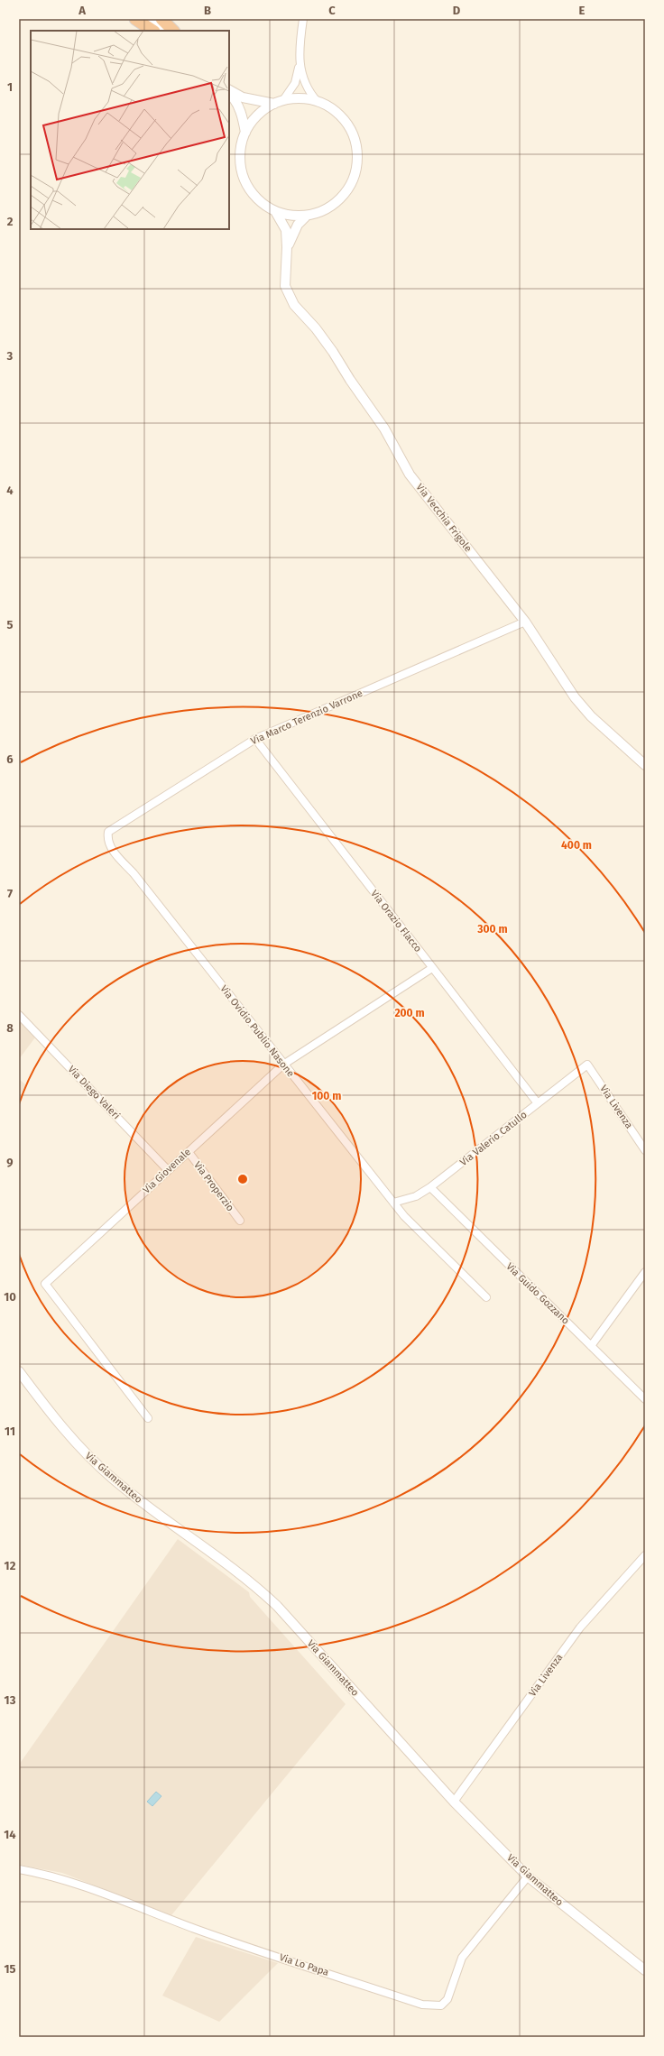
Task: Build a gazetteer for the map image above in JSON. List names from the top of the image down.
{
  "streets": {
    "street": [
      "Via Vecchia Frigole",
      "Via Marco Terenzio Varrone",
      "Via Orazio Flacco",
      "Via Ovidio Publio Nasone",
      "Via Diego Valeri",
      "Via Livenza",
      "Via Valerio Catullo",
      "Via Giovenale",
      "Via Properzio",
      "Via Guido Gozzano",
      "Via Giammatteo",
      "Via Lo Papa"
    ]
  },
  "crossings": [
    ["Via Vecchia Frigole", "Via Marco Terenzio Varrone"],
    ["Via Marco Terenzio Varrone", "Via Orazio Flacco"],
    ["Via Marco Terenzio Varrone", "Via Ovidio Publio Nasone"],
    ["Via Orazio Flacco", "Via Valerio Catullo"],
    ["Via Orazio Flacco", "Via Giovenale"],
    ["Via Ovidio Publio Nasone", "Via Valerio Catullo"],
    ["Via Ovidio Publio Nasone", "Via Giovenale"],
    ["Via Diego Valeri", "Via Giovenale"],
    ["Via Livenza", "Via Valerio Catullo"],
    ["Via Livenza", "Via Giammatteo"],
    ["Via Valerio Catullo", "Via Guido Gozzano"],
    ["Via Giovenale", "Via Properzio"],
    ["Via Giammatteo", "Via Lo Papa"]
  ],
  "grid": {
    "columns": [
      "A",
      "B",
      "C",
      "D",
      "E"
    ],
    "rows": [
      "1",
      "2",
      "3",
      "4",
      "5",
      "6",
      "7",
      "8",
      "9",
      "10",
      "11",
      "12",
      "13",
      "14",
      "15"
    ]
  },
  "rings": [
    "400 m",
    "300 m",
    "200 m",
    "100 m"
  ]
}
